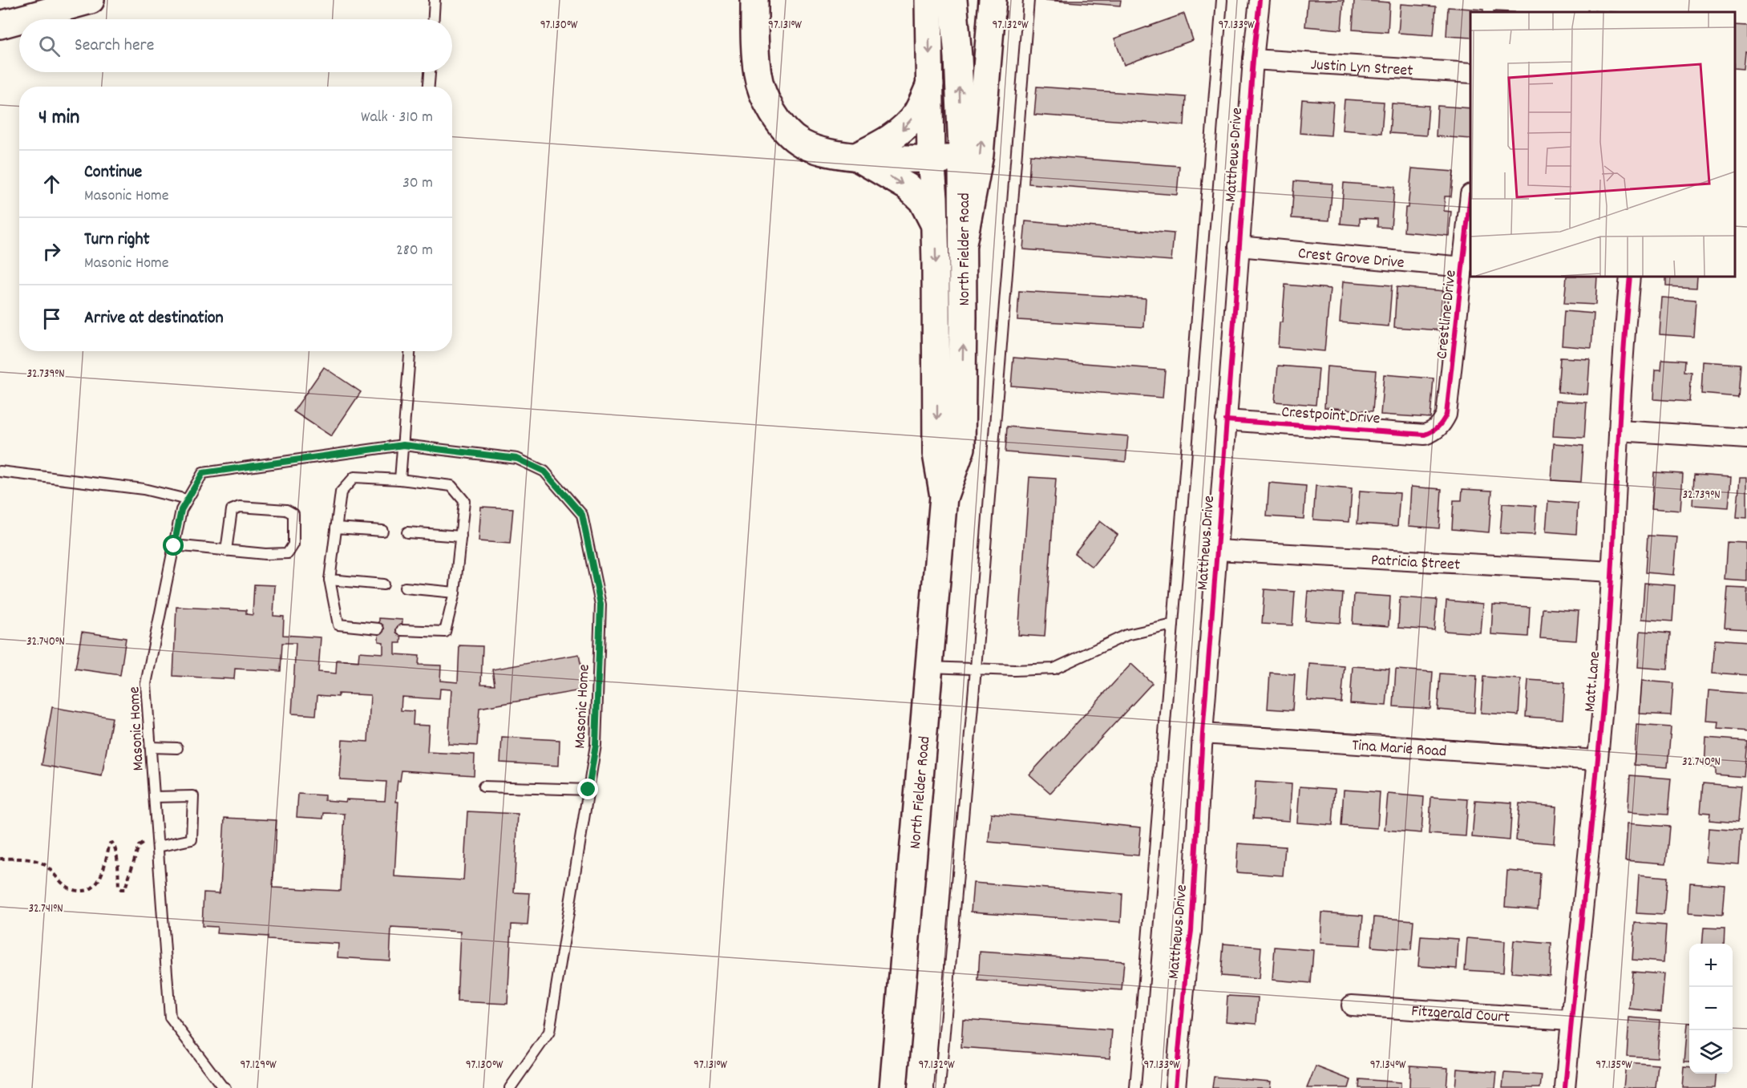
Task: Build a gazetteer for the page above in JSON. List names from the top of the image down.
{
  "streets": {
    "main road": ["North Fielder Road"],
    "street": [
      "Justin Lyn Street",
      "Matthews Drive",
      "Crest Grove Drive",
      "Crestline Drive",
      "Crestpoint Drive",
      "Patricia Street",
      "Matt Lane",
      "Tina Marie Road",
      "Fitzgerald Court"
    ],
    "lane": ["Masonic Home"]
  },
  "crossings": [
    ["Justin Lyn Street", "Matthews Drive"],
    ["Matthews Drive", "Crest Grove Drive"],
    ["Matthews Drive", "Crestpoint Drive"],
    ["Matthews Drive", "Patricia Street"],
    ["Matthews Drive", "Tina Marie Road"],
    ["Crest Grove Drive", "Crestline Drive"],
    ["Crestline Drive", "Crestpoint Drive"],
    ["Patricia Street", "Matt Lane"],
    ["Matt Lane", "Tina Marie Road"],
    ["Matt Lane", "Fitzgerald Court"]
  ],
  "page": {
    "search": "Search here",
    "heading": ["4 min", "Walk · 310 m"],
    "list": [
      ["Continue", "Masonic Home", "30 m"],
      ["Turn right", "Masonic Home", "280 m"],
      "Arrive at destination"
    ],
    "map_buttons": ["+", "−"]
  },
  "coordinates": [
    "97.130°W",
    "97.131°W",
    "97.132°W",
    "97.133°W",
    "32.739°N",
    "32.740°N",
    "32.741°N",
    "97.129°W",
    "97.134°W",
    "97.135°W"
  ]
}
